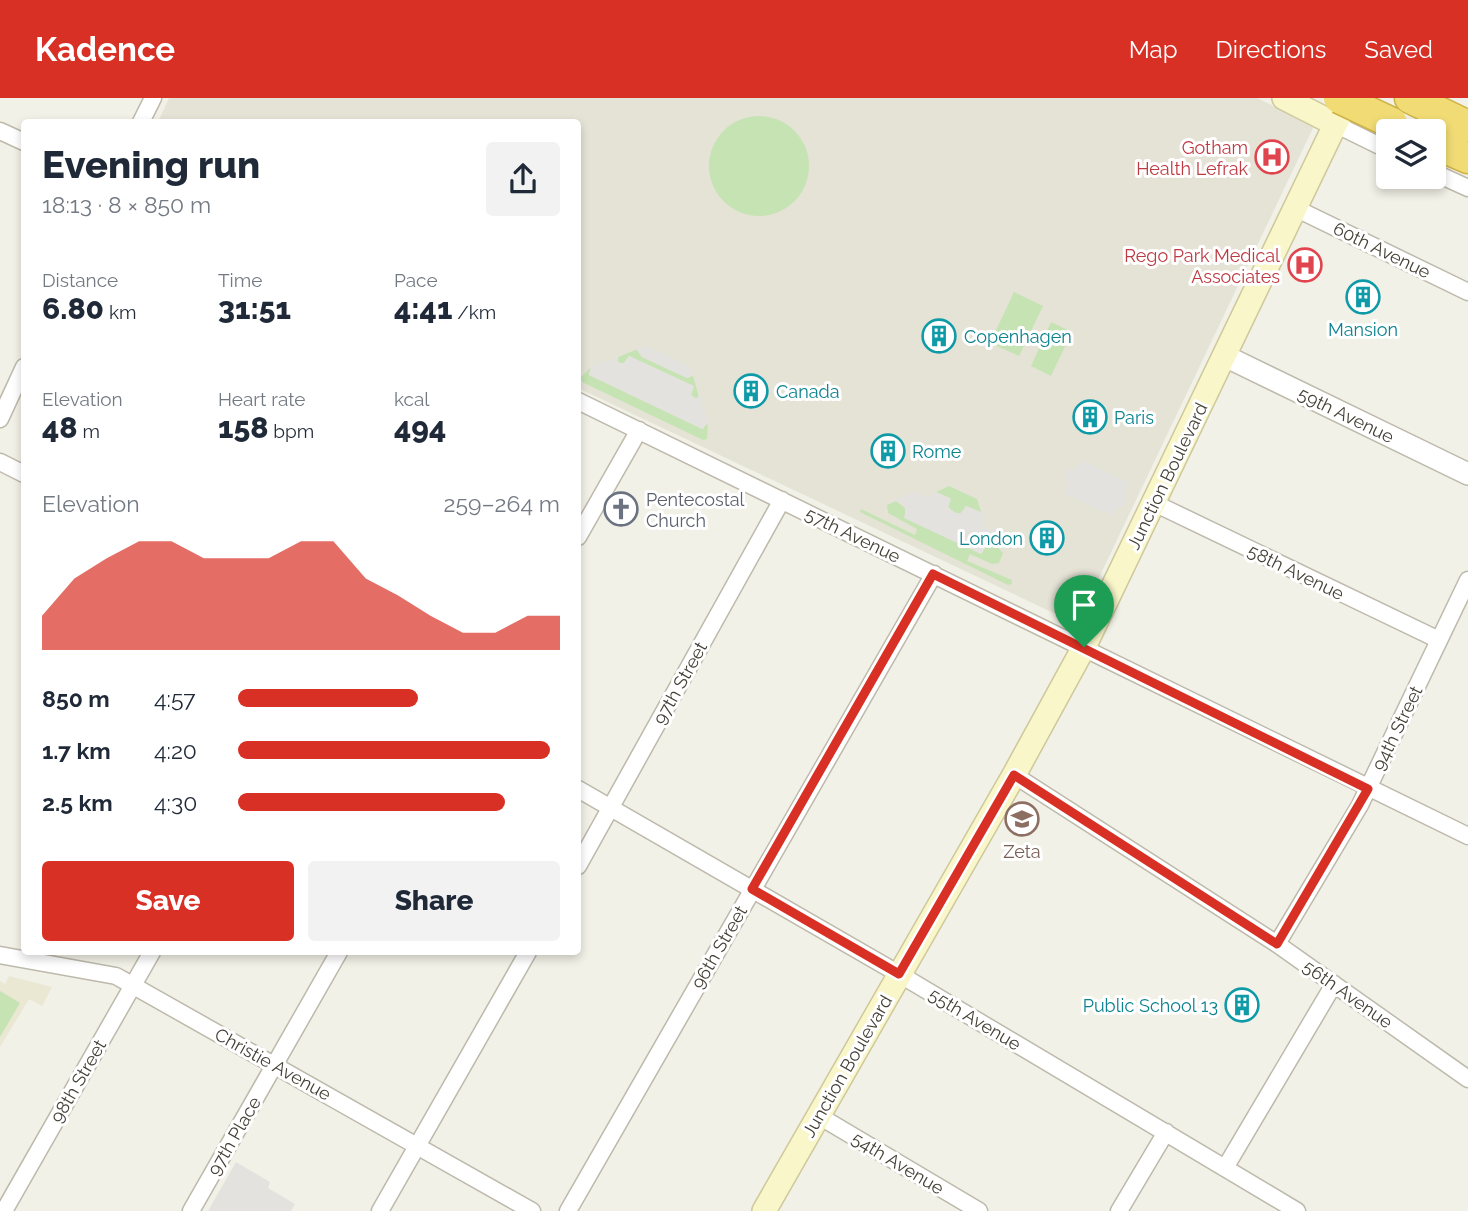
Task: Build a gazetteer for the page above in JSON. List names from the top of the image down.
{
  "streets": {
    "main road": ["Junction Boulevard"],
    "street": [
      "60th Avenue",
      "59th Avenue",
      "57th Avenue",
      "58th Avenue",
      "97th Street",
      "94th Street",
      "96th Street",
      "56th Avenue",
      "55th Avenue",
      "Christie Avenue",
      "98th Street",
      "97th Place",
      "54th Avenue"
    ]
  },
  "crossings": [
    ["60th Avenue", "Junction Boulevard"],
    ["59th Avenue", "Junction Boulevard"],
    ["Junction Boulevard", "57th Avenue"],
    ["Junction Boulevard", "58th Avenue"],
    ["Junction Boulevard", "56th Avenue"],
    ["Junction Boulevard", "55th Avenue"],
    ["Junction Boulevard", "54th Avenue"],
    ["57th Avenue", "97th Street"],
    ["57th Avenue", "94th Street"],
    ["57th Avenue", "96th Street"],
    ["58th Avenue", "94th Street"],
    ["97th Street", "55th Avenue"],
    ["94th Street", "56th Avenue"],
    ["96th Street", "55th Avenue"],
    ["Christie Avenue", "98th Street"],
    ["Christie Avenue", "97th Place"]
  ],
  "places": {
    "hospital": ["Gotham Health Lefrak", "Rego Park Medical Associates"],
    "building": [
      "Mansion",
      "Copenhagen",
      "Canada",
      "Paris",
      "Rome",
      "London",
      "Public School 13"
    ],
    "church": ["Pentecostal Church"],
    "school or university": ["Zeta"]
  },
  "page": {
    "header": "Kadence",
    "nav": ["Map", "Directions", "Saved"],
    "heading": ["Evening run", "18:13 · 8 × 850 m"],
    "stats": [
      ["Distance", "6.80 km"],
      ["Time", "31:51"],
      ["Pace", "4:41 /km"],
      ["Elevation", "48 m"],
      ["Heart rate", "158 bpm"],
      ["kcal", "494"]
    ],
    "chart": ["Elevation", "259–264 m"],
    "list": [
      {
        "name": "850 m",
        "note": "4:57"
      },
      {
        "name": "1.7 km",
        "note": "4:20"
      },
      {
        "name": "2.5 km",
        "note": "4:30"
      }
    ],
    "buttons": ["Save", "Share"]
  }
}
